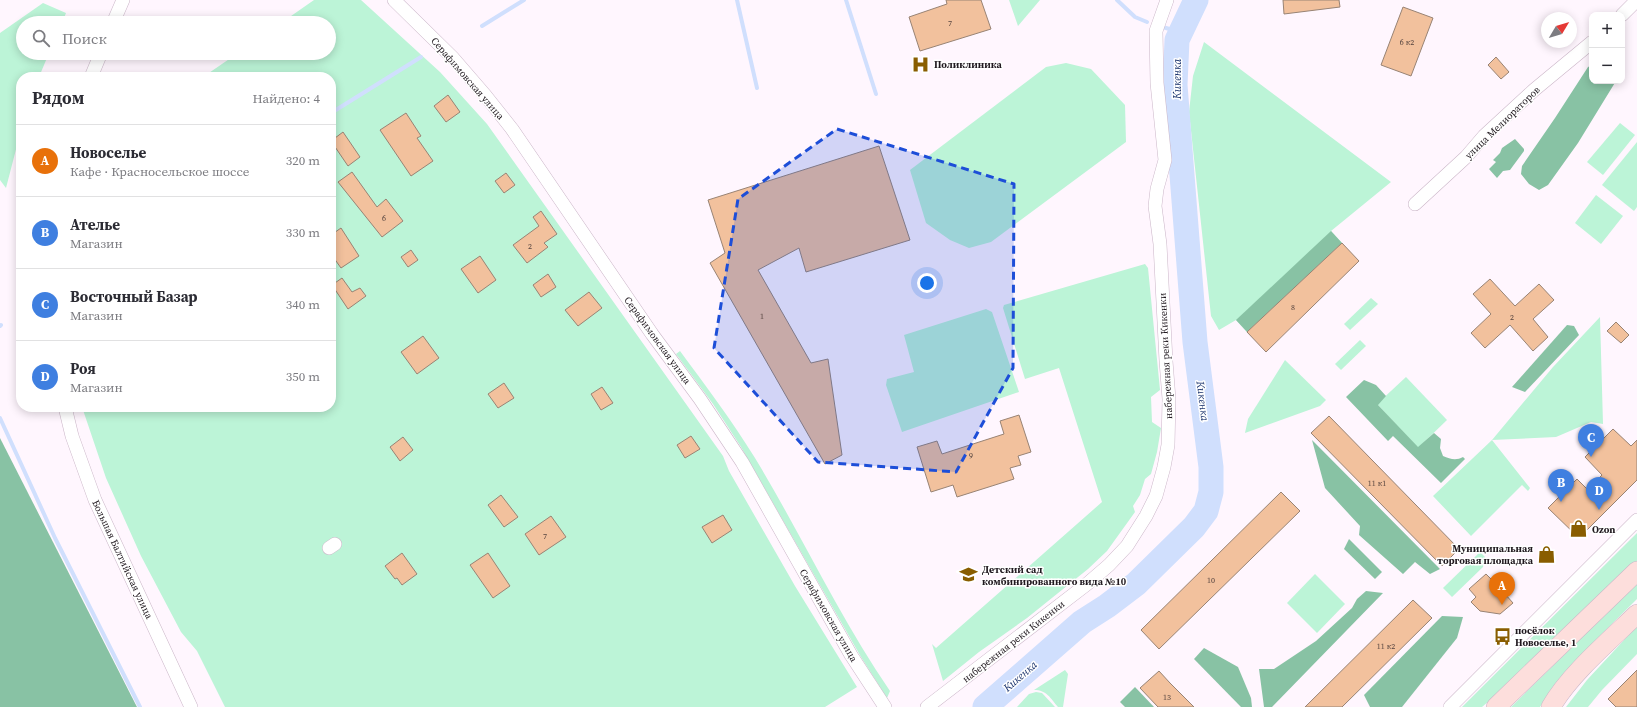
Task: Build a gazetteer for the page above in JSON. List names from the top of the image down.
{
  "streets": {
    "street": [
      "Серафимовская улица",
      "улица Мелиораторов",
      "набережная реки Кикенки",
      "Большая Балтийская улица"
    ]
  },
  "water": ["Кикенка"],
  "places": {
    "hospital": ["Поликлиника"],
    "shop": ["Ozon", "Муниципальная торговая площадка"],
    "school or university": ["Детский сад комбинированного вида №10"],
    "bus stop": ["посёлок Новоселье, 1"]
  },
  "house_numbers": [
    "7",
    "6 к2",
    "6",
    "2",
    "8",
    "1",
    "2",
    "9",
    "11 к1",
    "7",
    "10",
    "11 к2",
    "13"
  ],
  "north": "top right",
  "page": {
    "map_buttons": ["+", "−"],
    "search": "Поиск",
    "heading": ["Рядом", "Найдено: 4"],
    "list": [
      {
        "mark": "A",
        "name": "Новоселье",
        "note": "Кафе · Красносельское шоссе",
        "value": "320 m"
      },
      {
        "mark": "B",
        "name": "Ателье",
        "note": "Магазин",
        "value": "330 m"
      },
      {
        "mark": "C",
        "name": "Восточный Базар",
        "note": "Магазин",
        "value": "340 m"
      },
      {
        "mark": "D",
        "name": "Роя",
        "note": "Магазин",
        "value": "350 m"
      }
    ],
    "pins": [
      "C",
      "B",
      "D",
      "A"
    ]
  }
}
